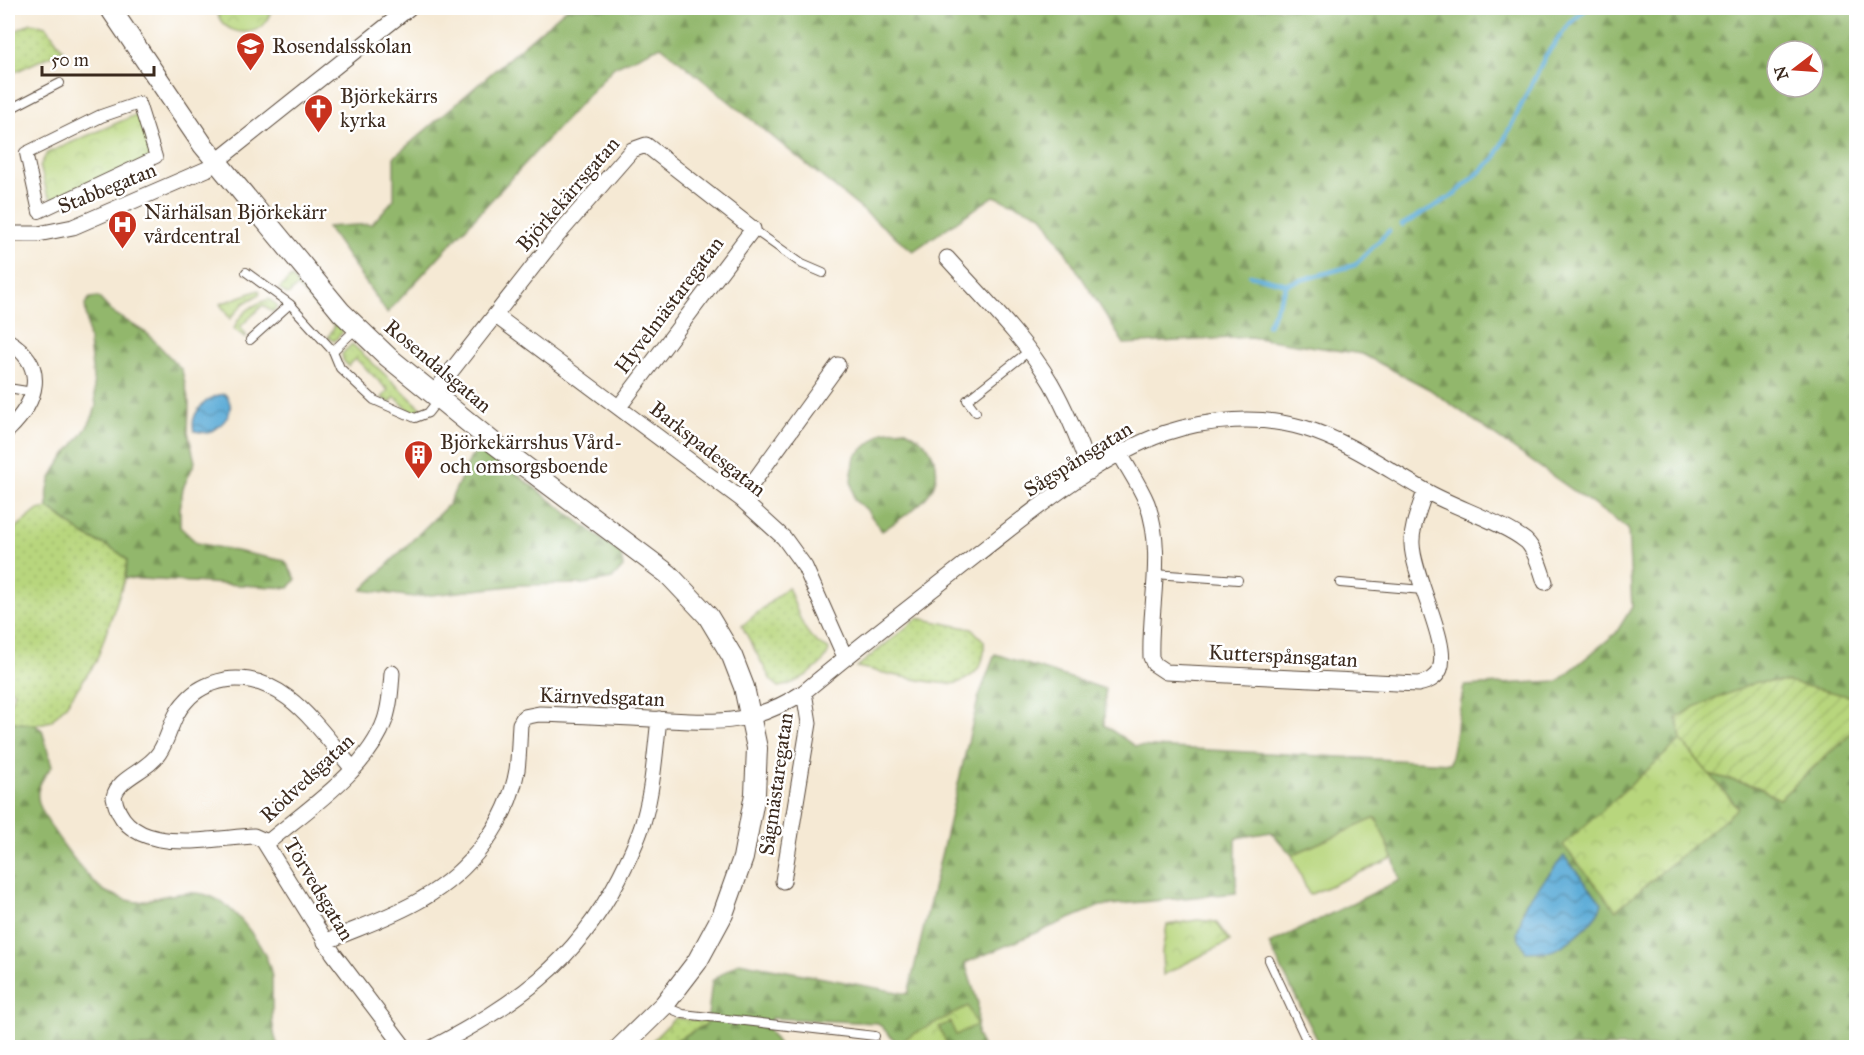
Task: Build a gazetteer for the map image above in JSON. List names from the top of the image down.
{
  "streets": {
    "street": [
      "Stabbegatan",
      "Björkekärrsgatan",
      "Hyvelmästaregatan",
      "Rosendalsgatan",
      "Barkspadesgatan",
      "Sågspånsgatan",
      "Kutterspånsgatan",
      "Kärnvedsgatan",
      "Rödvedsgatan",
      "Sågmästaregatan",
      "Törvedsgatan"
    ]
  },
  "crossings": [
    ["Stabbegatan", "Rosendalsgatan"],
    ["Björkekärrsgatan", "Hyvelmästaregatan"],
    ["Björkekärrsgatan", "Rosendalsgatan"],
    ["Björkekärrsgatan", "Barkspadesgatan"],
    ["Hyvelmästaregatan", "Barkspadesgatan"],
    ["Rosendalsgatan", "Sågspånsgatan"],
    ["Rosendalsgatan", "Kärnvedsgatan"],
    ["Barkspadesgatan", "Sågspånsgatan"],
    ["Sågspånsgatan", "Kutterspånsgatan"],
    ["Sågspånsgatan", "Kärnvedsgatan"],
    ["Sågspånsgatan", "Sågmästaregatan"],
    ["Kärnvedsgatan", "Törvedsgatan"],
    ["Rödvedsgatan", "Törvedsgatan"]
  ],
  "places": {
    "school or university": ["Rosendalsskolan"],
    "church": ["Björkekärrs kyrka"],
    "hospital": ["Närhälsan Björkekärr vårdcentral"],
    "building": ["Björkekärrshus Vård- och omsorgsboende"]
  },
  "scale_bar": "50 m",
  "north": "left"
}
